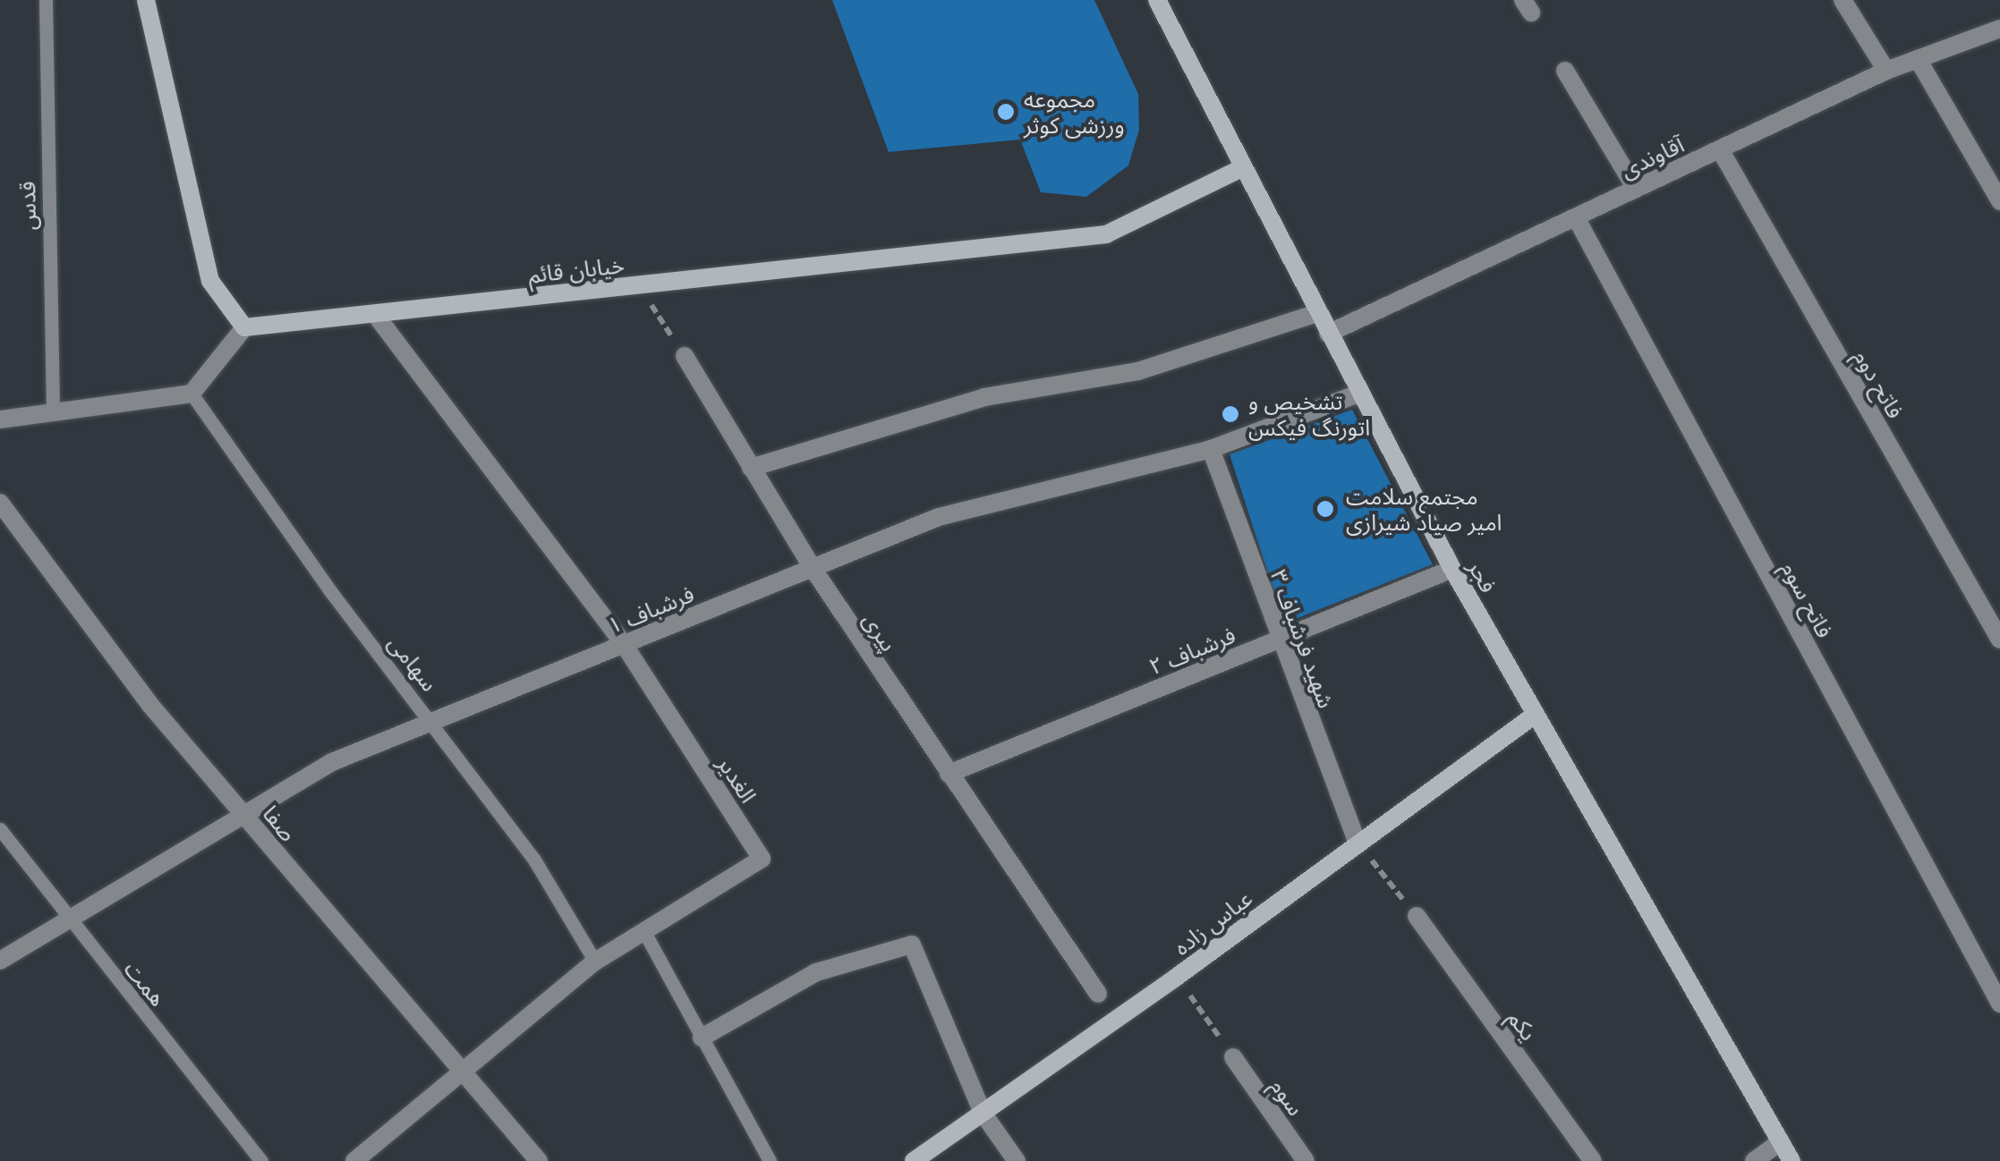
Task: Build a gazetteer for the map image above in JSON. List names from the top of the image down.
{
  "streets": {
    "main road": ["خیابان قائم", "فجر", "عباس زاده"],
    "street": [
      "آقاوندی",
      "فاتح دوم",
      "فاتح سوم",
      "فرشباف ۱",
      "پیری",
      "شهید فرشباف ۳",
      "فرشباف ۲",
      "الغدیر",
      "صفا",
      "یکم",
      "سوم"
    ],
    "lane": ["قدس", "سهامی", "همت"]
  },
  "crossings": [
    ["آقاوندی", "فاتح دوم"],
    ["آقاوندی", "فجر"],
    ["آقاوندی", "فاتح سوم"],
    ["خیابان قائم", "فجر"],
    ["خیابان قائم", "الغدیر"],
    ["فجر", "فرشباف ۱"],
    ["فجر", "فرشباف ۲"],
    ["فجر", "عباس زاده"],
    ["فرشباف ۱", "پیری"],
    ["فرشباف ۱", "شهید فرشباف ۳"],
    ["فرشباف ۱", "سهامی"],
    ["فرشباف ۱", "الغدیر"],
    ["فرشباف ۱", "صفا"],
    ["فرشباف ۱", "همت"],
    ["پیری", "فرشباف ۲"],
    ["شهید فرشباف ۳", "فرشباف ۲"],
    ["شهید فرشباف ۳", "عباس زاده"],
    ["سهامی", "الغدیر"],
    ["الغدیر", "صفا"]
  ],
  "places": ["مجموعه ورزشی کوثر", "تشخیص و اتورنگ فیکس", "مجتمع سلامت امیر صیاد شیرازی"]
}
